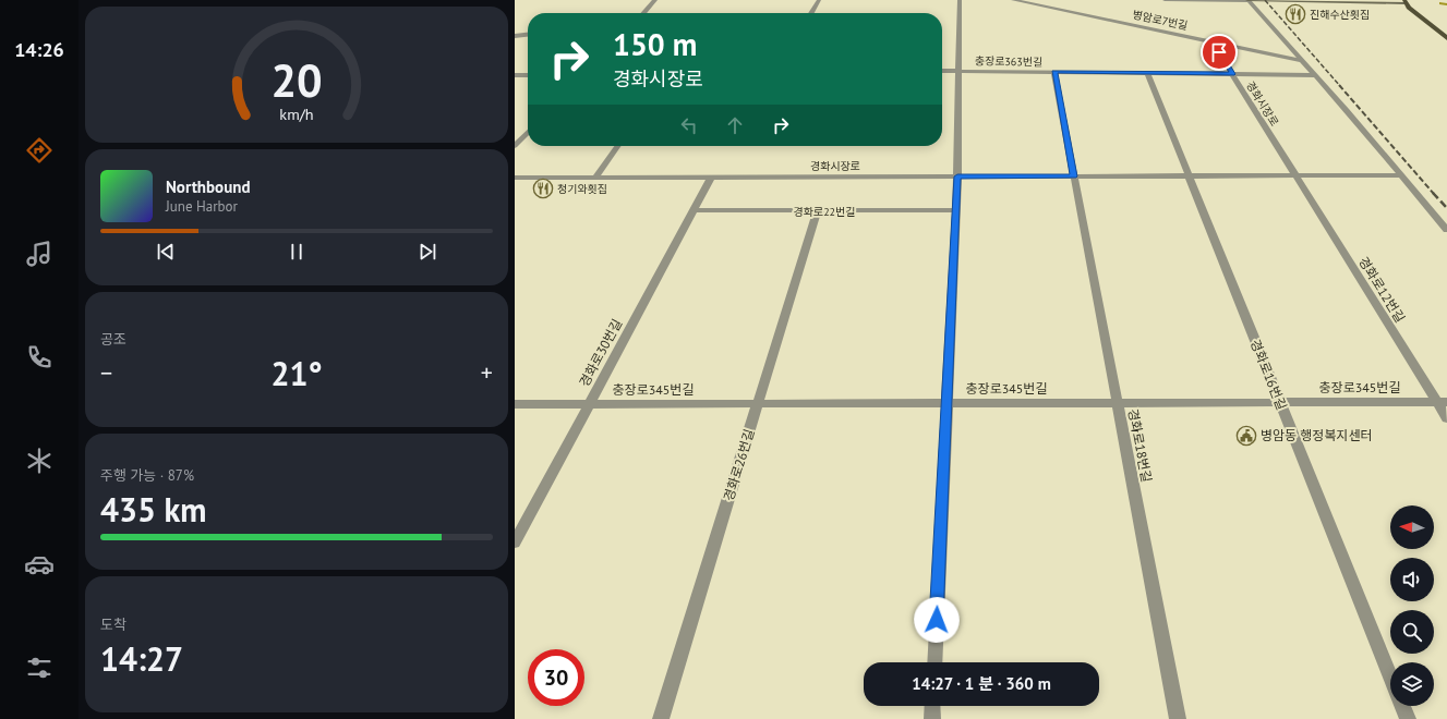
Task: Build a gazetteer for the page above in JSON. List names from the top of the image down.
{
  "streets": {
    "street": [
      "병암로7번길",
      "충장로363번길",
      "경화시장로",
      "경화로22번길",
      "경화로12번길",
      "경화로30번길",
      "경화로16번길",
      "충장로345번길",
      "경화로18번길",
      "경화로26번길"
    ]
  },
  "crossings": [
    ["병암로7번길", "경화시장로"],
    ["충장로363번길", "경화시장로"],
    ["경화시장로", "경화로12번길"],
    ["경화시장로", "경화로30번길"],
    ["경화시장로", "경화로16번길"],
    ["경화시장로", "경화로18번길"],
    ["경화로22번길", "경화로30번길"],
    ["경화로22번길", "경화로26번길"],
    ["경화로12번길", "충장로345번길"],
    ["경화로30번길", "충장로345번길"],
    ["경화로16번길", "충장로345번길"],
    ["충장로345번길", "경화로18번길"],
    ["충장로345번길", "경화로26번길"]
  ],
  "places": {
    "restaurant": ["진해수산횟집", "청기와횟집"],
    "public building": ["병암동 행정복지센터"]
  },
  "north": "left",
  "page": {
    "tabs": "14:26",
    "turn": ["150 m", "경화시장로"],
    "song": ["Northbound", "June Harbor"],
    "tile": [
      "공조",
      ["주행 가능 · 87%", "435 km"],
      ["도착", "14:27"]
    ],
    "heat": ["−", "21°", "+"],
    "limit": "30",
    "trip": "14:27 · 1 분 · 360 m",
    "gauge": ["20", "km/h"]
  }
}
